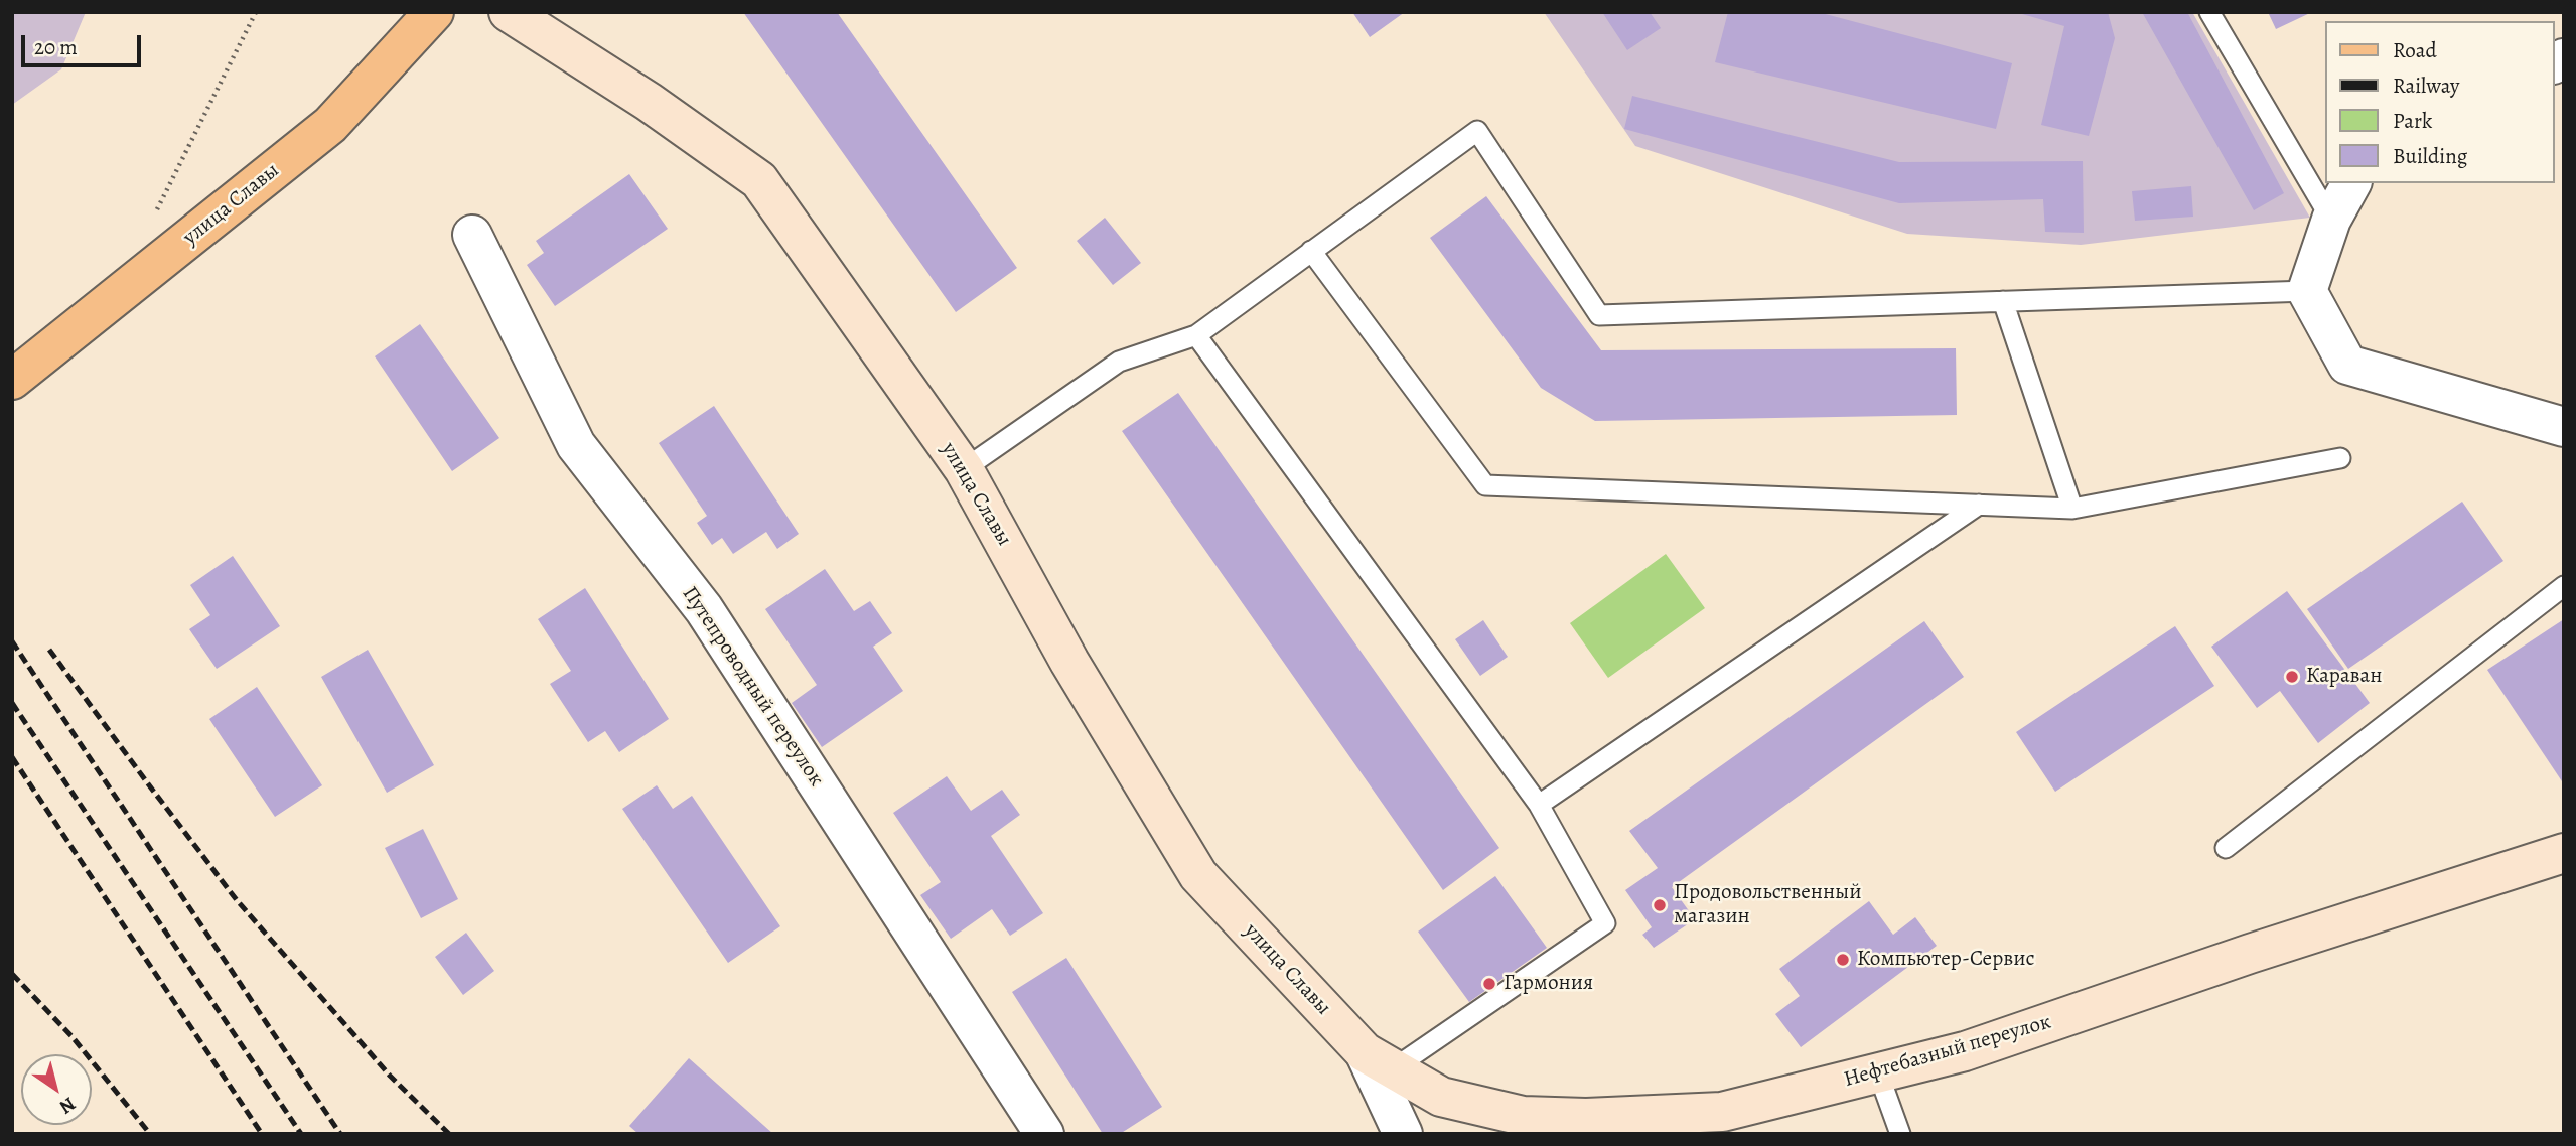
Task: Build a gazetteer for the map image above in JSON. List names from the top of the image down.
{
  "streets": {
    "main road": ["улица Славы", "Нефтебазный переулок"],
    "street": ["Путепроводный переулок"]
  },
  "crossings": [
    ["улица Славы", "Нефтебазный переулок"]
  ],
  "places": [
    "Караван",
    "Продовольственный магазин",
    "Компьютер-Сервис",
    "Гармония"
  ],
  "legend": [
    "Road",
    "Railway",
    "Park",
    "Building"
  ],
  "scale_bar": "20 m",
  "north": "bottom right"
}
